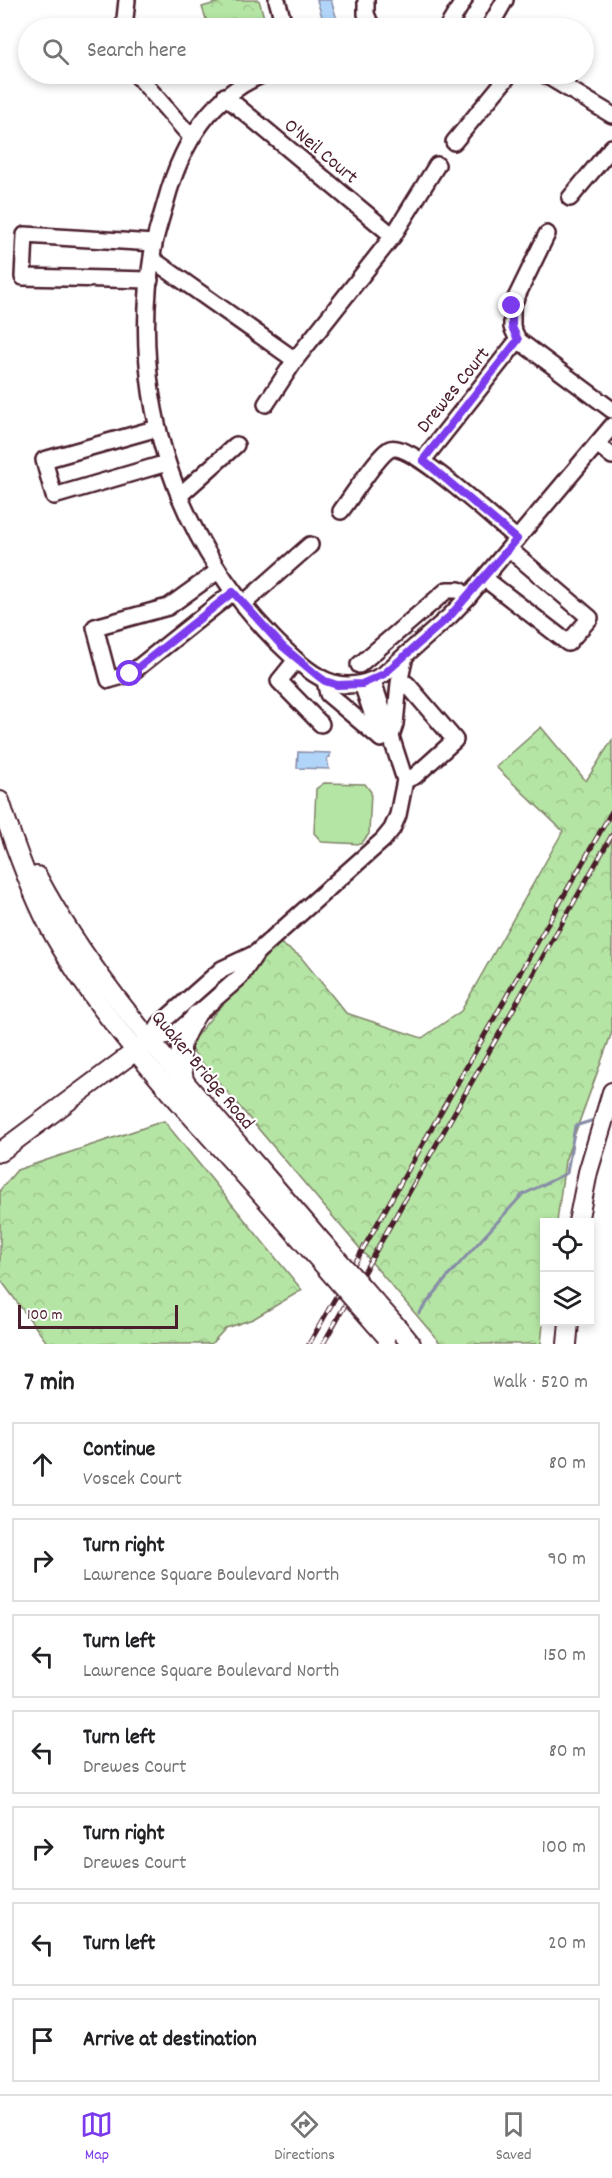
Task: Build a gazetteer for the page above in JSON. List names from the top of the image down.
{
  "streets": {
    "main road": ["Quaker Bridge Road"],
    "street": ["O'Neil Court", "Drewes Court"]
  },
  "scale_bar": "100 m",
  "page": {
    "search": "Search here",
    "scale": "100 m",
    "heading": ["7 min", "Walk · 520 m"],
    "list": [
      ["Continue", "Voscek Court", "80 m"],
      ["Turn right", "Lawrence Square Boulevard North", "90 m"],
      ["Turn left", "Lawrence Square Boulevard North", "150 m"],
      ["Turn left", "Drewes Court", "80 m"],
      ["Turn right", "Drewes Court", "100 m"],
      ["Turn left", "20 m"],
      "Arrive at destination"
    ],
    "nav": ["Map", "Directions", "Saved"]
  }
}
